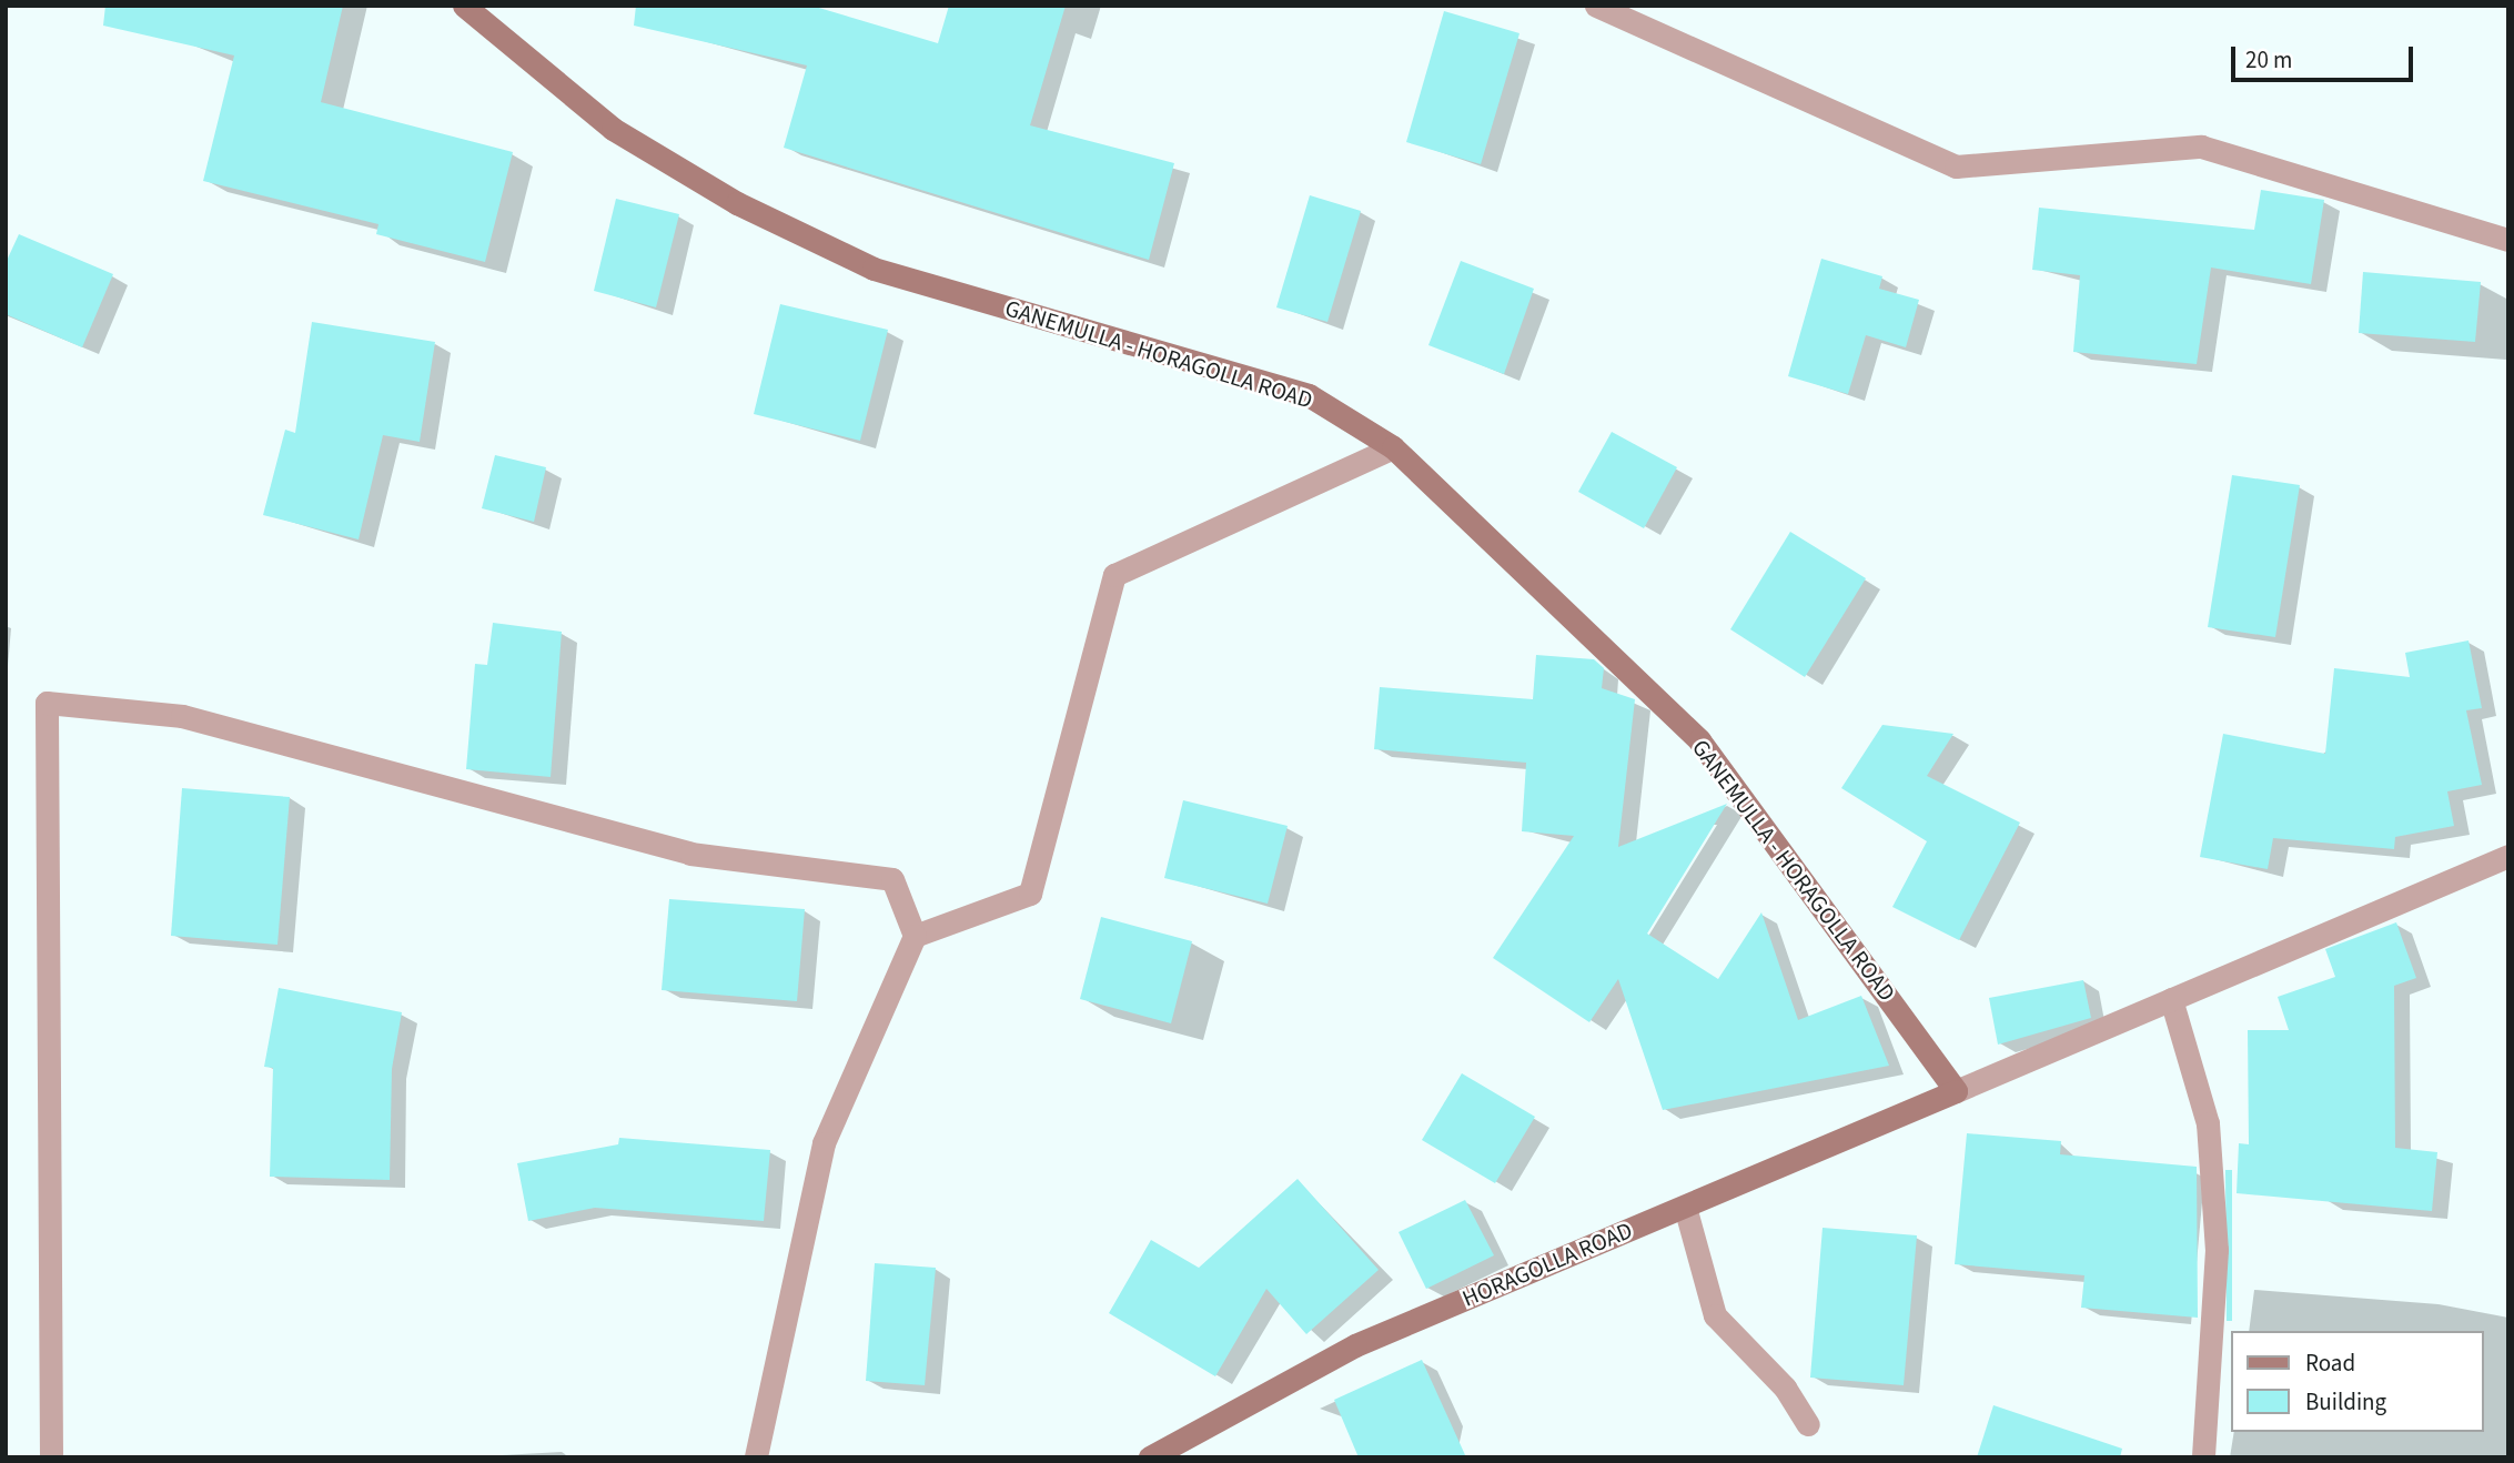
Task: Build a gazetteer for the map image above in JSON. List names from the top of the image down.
{
  "streets": {
    "street": ["GANEMULLA - HORAGOLLA ROAD", "HORAGOLLA ROAD"]
  },
  "crossings": [
    ["GANEMULLA - HORAGOLLA ROAD", "HORAGOLLA ROAD"]
  ],
  "legend": ["Road", "Building"],
  "scale_bar": "20 m"
}
